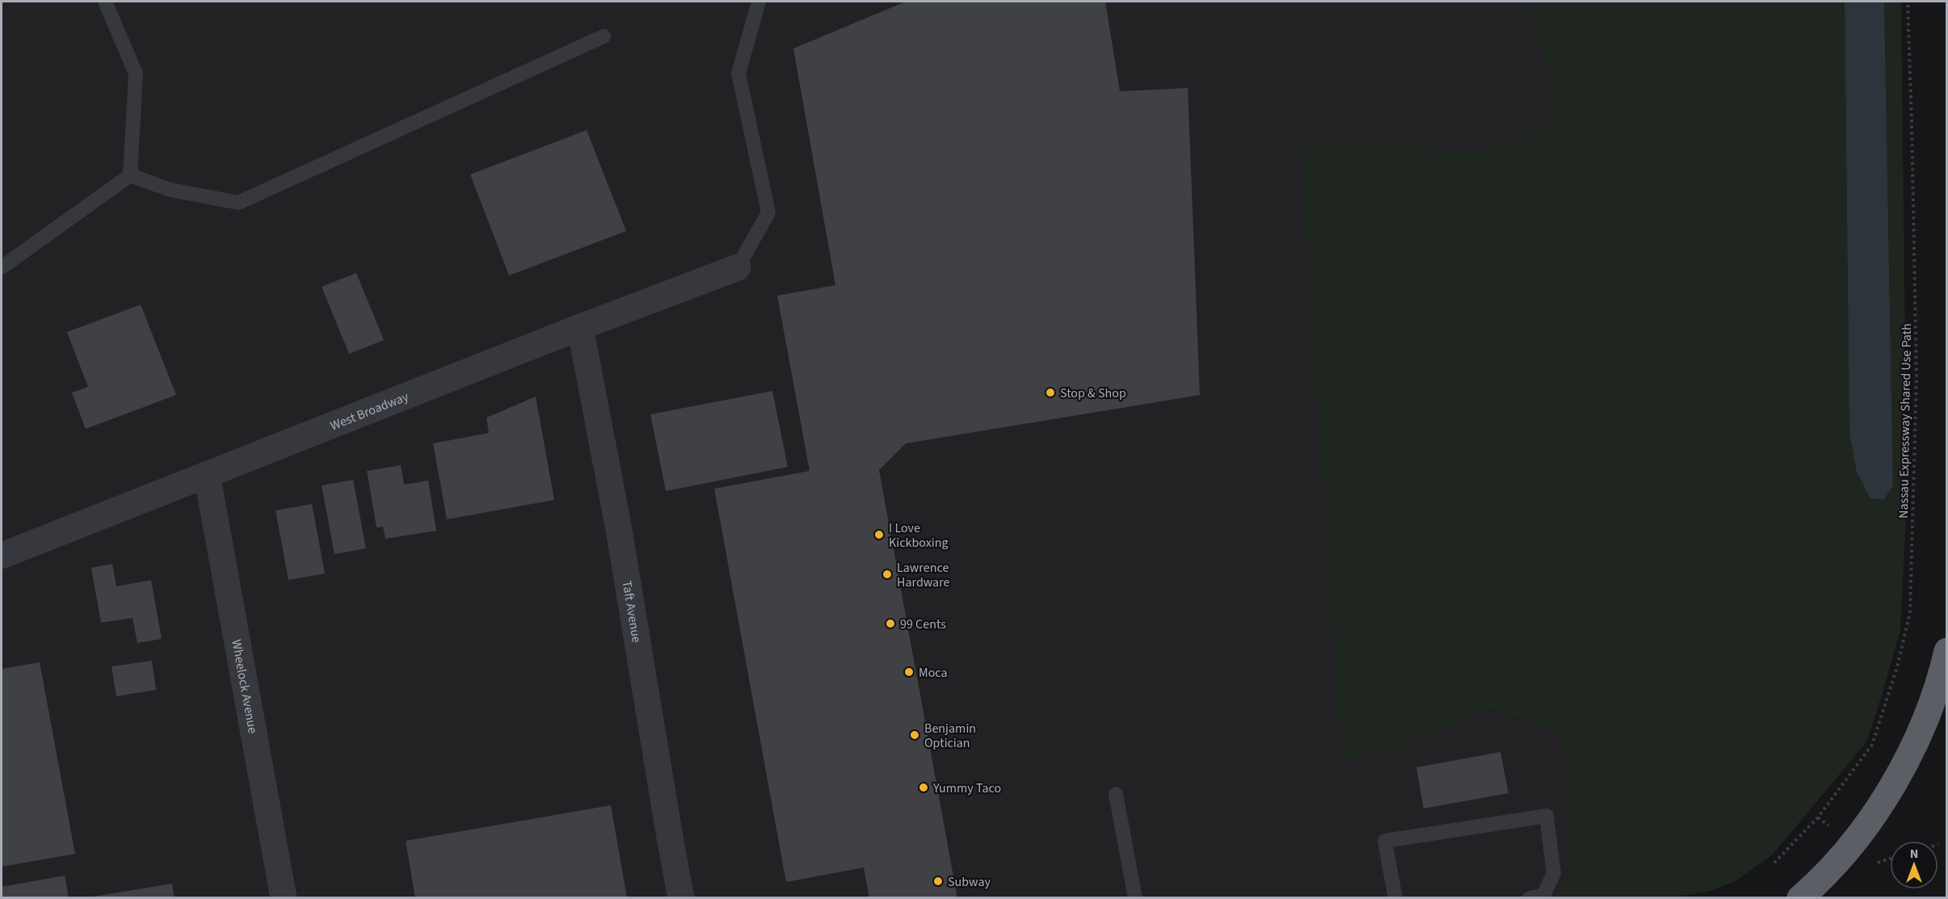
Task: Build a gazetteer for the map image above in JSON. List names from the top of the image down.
{
  "streets": {
    "street": ["West Broadway", "Taft Avenue", "Wheelock Avenue"],
    "path": ["Nassau Expressway Shared Use Path"]
  },
  "crossings": [
    ["West Broadway", "Taft Avenue"],
    ["West Broadway", "Wheelock Avenue"]
  ],
  "places": [
    "Stop & Shop",
    "I Love Kickboxing",
    "Lawrence Hardware",
    "99 Cents",
    "Moca",
    "Benjamin Optician",
    "Yummy Taco",
    "Subway"
  ],
  "north": "top"
}
